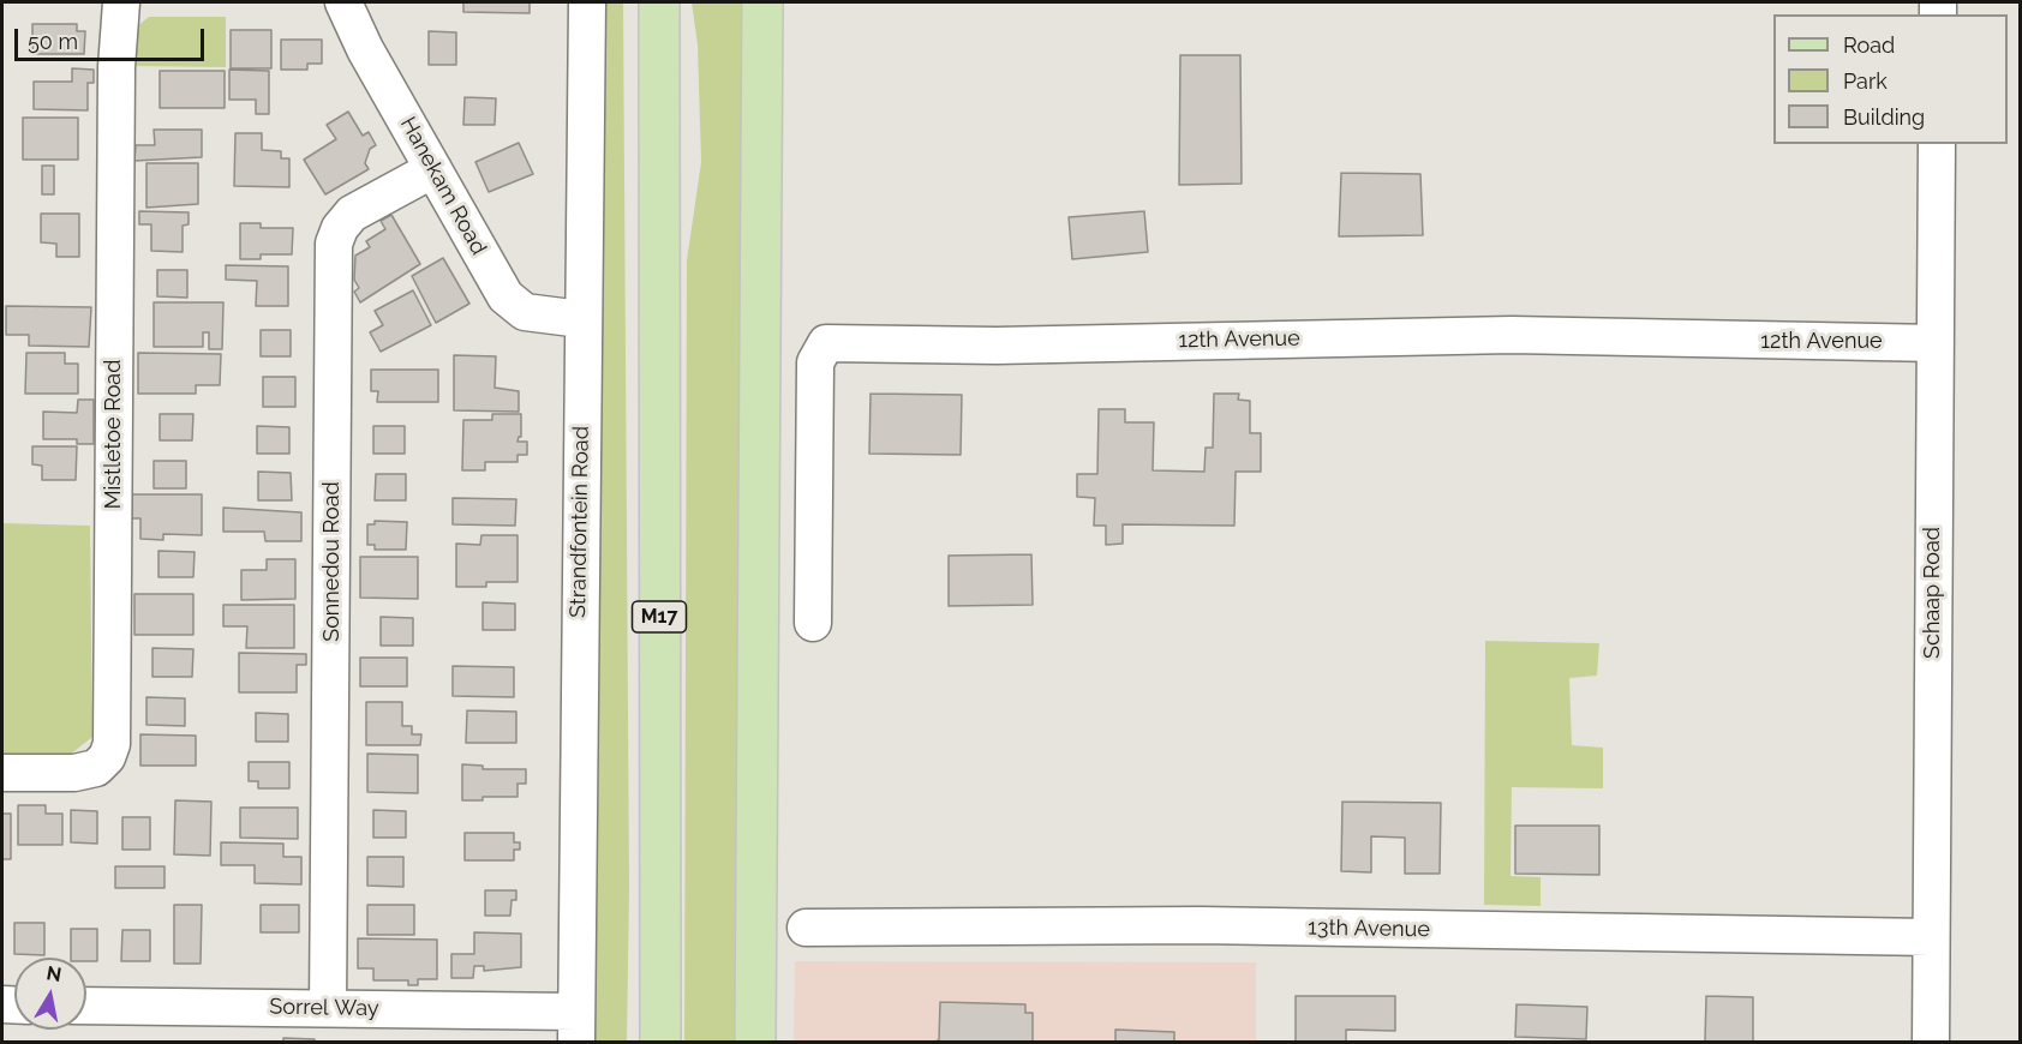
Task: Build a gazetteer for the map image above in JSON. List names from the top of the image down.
{
  "streets": {
    "main road": ["M17"],
    "street": [
      "Hanekam Road",
      "12th Avenue",
      "Mistletoe Road",
      "Strandfontein Road",
      "Sonnedou Road",
      "Schaap Road",
      "13th Avenue",
      "Sorrel Way"
    ]
  },
  "crossings": [
    ["Hanekam Road", "Strandfontein Road"],
    ["Hanekam Road", "Sonnedou Road"],
    ["12th Avenue", "Schaap Road"],
    ["Strandfontein Road", "Sorrel Way"],
    ["Sonnedou Road", "Sorrel Way"],
    ["Schaap Road", "13th Avenue"]
  ],
  "legend": ["Road", "Park", "Building"],
  "scale_bar": "50 m",
  "north": "top"
}
